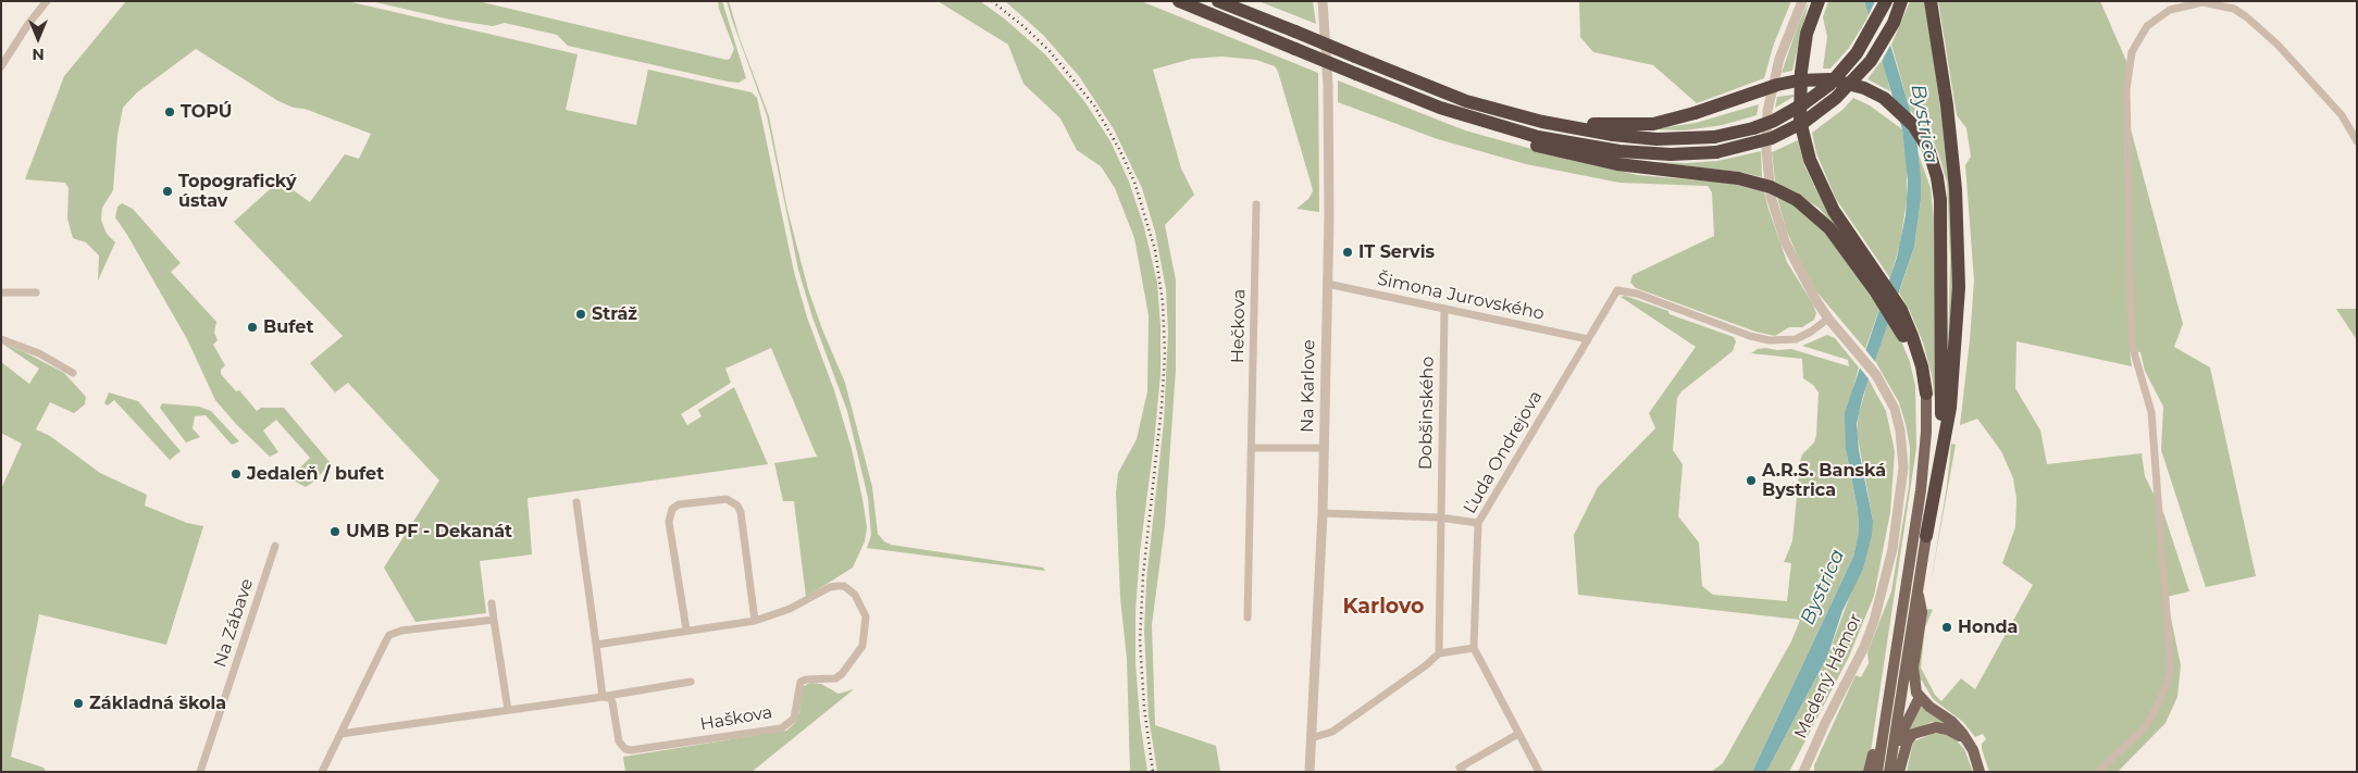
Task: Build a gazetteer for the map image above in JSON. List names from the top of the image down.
{
  "streets": {
    "street": [
      "Šimona Jurovského",
      "Hečkova",
      "Na Karlove",
      "Dobšinského",
      "Ľuda Ondrejova",
      "Na Zábave",
      "Medený Hámor",
      "Haškova"
    ]
  },
  "crossings": [
    ["Šimona Jurovského", "Na Karlove"],
    ["Šimona Jurovského", "Dobšinského"],
    ["Šimona Jurovského", "Ľuda Ondrejova"],
    ["Ľuda Ondrejova", "Medený Hámor"]
  ],
  "districts": ["Karlovo"],
  "water": ["Bystrica"],
  "places": [
    "TOPÚ",
    "Topografický ústav",
    "IT Servis",
    "Stráž",
    "Bufet",
    "Jedaleň / bufet",
    "A.R.S. Banská Bystrica",
    "UMB PF - Dekanát",
    "Honda",
    "Základná škola"
  ],
  "north": "bottom"
}
